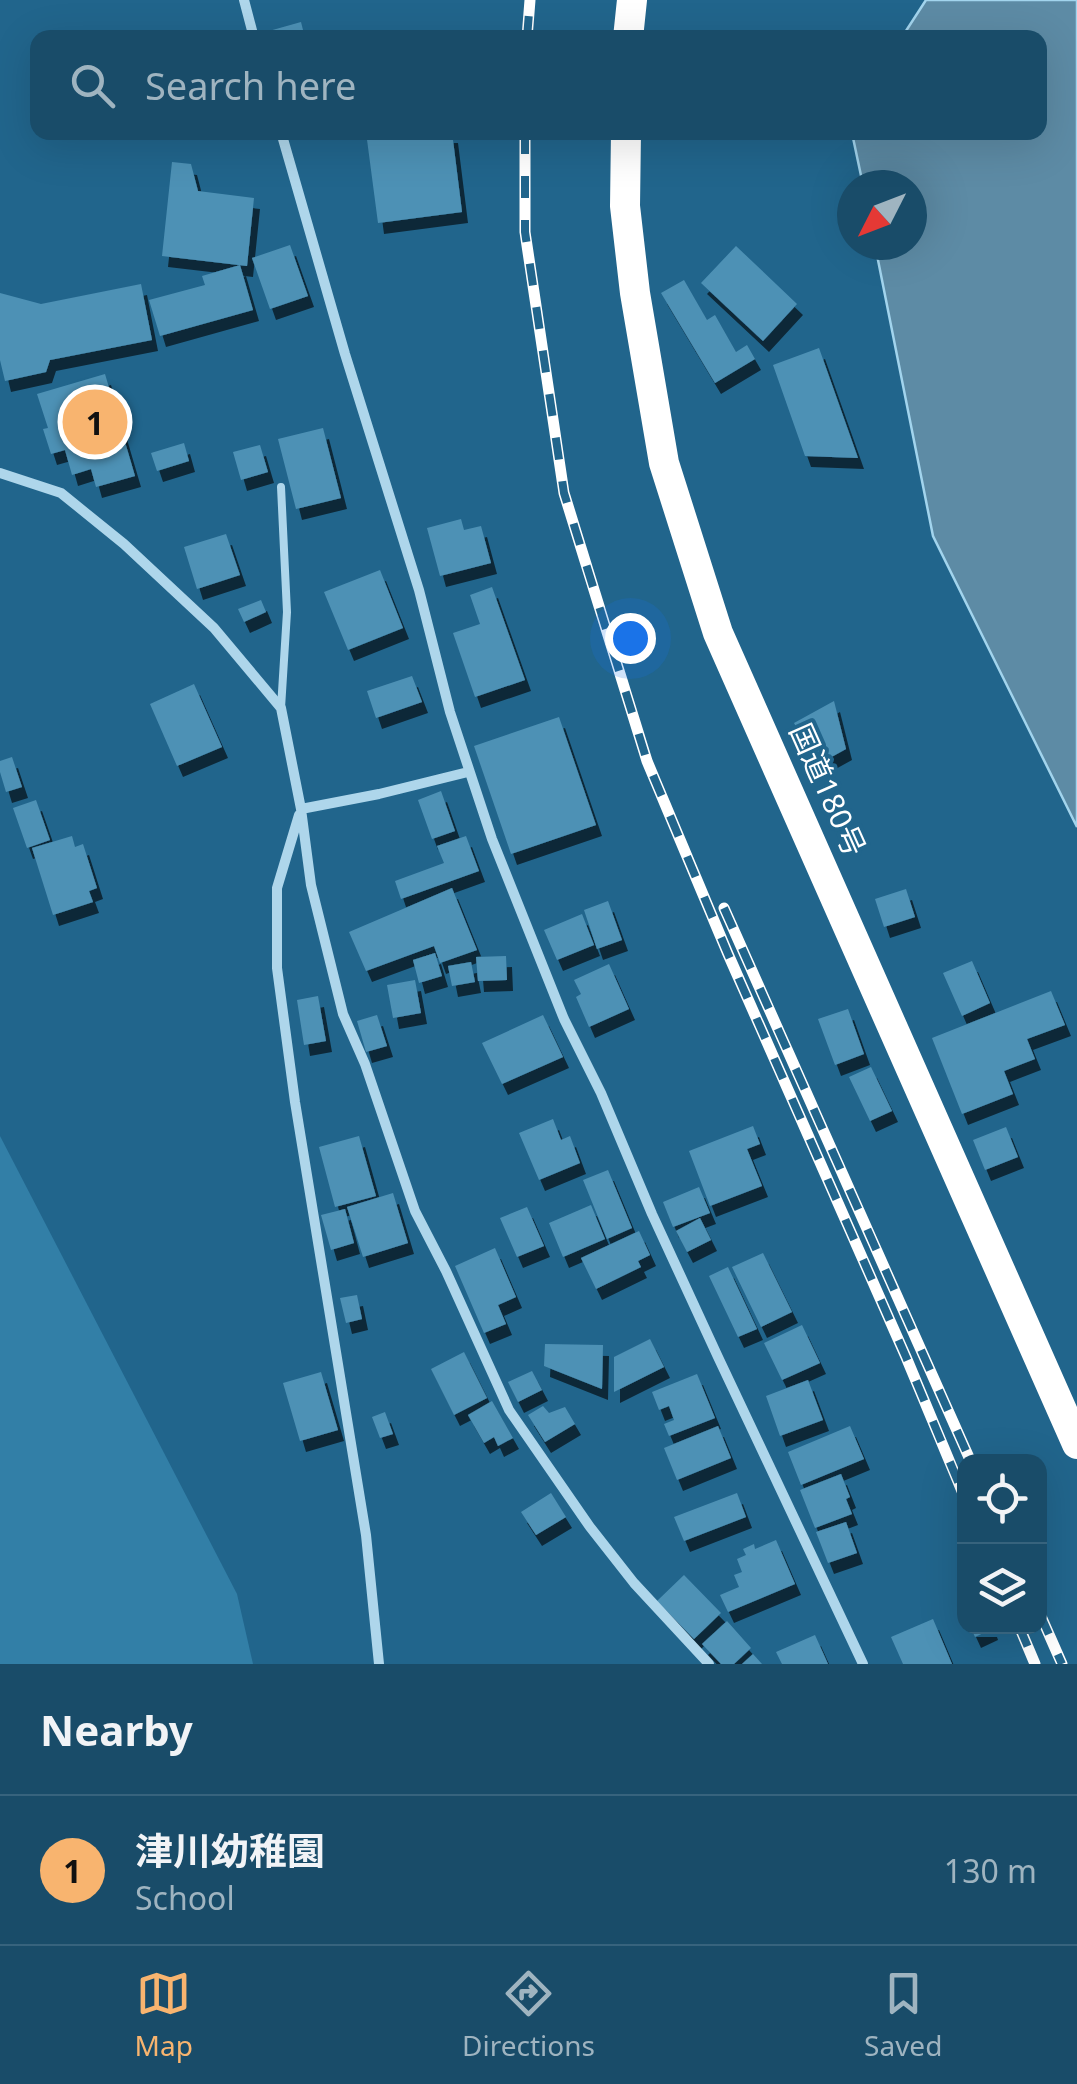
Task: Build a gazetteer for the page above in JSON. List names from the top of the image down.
{
  "streets": {
    "highway": ["国道180号"]
  },
  "north": "bottom left",
  "page": {
    "search": "Search here",
    "pins": "1",
    "heading": "Nearby",
    "list": [
      {
        "mark": "1",
        "name": "津川幼稚園",
        "note": "School",
        "value": "130 m"
      }
    ],
    "nav": ["Map", "Directions", "Saved"]
  }
}
